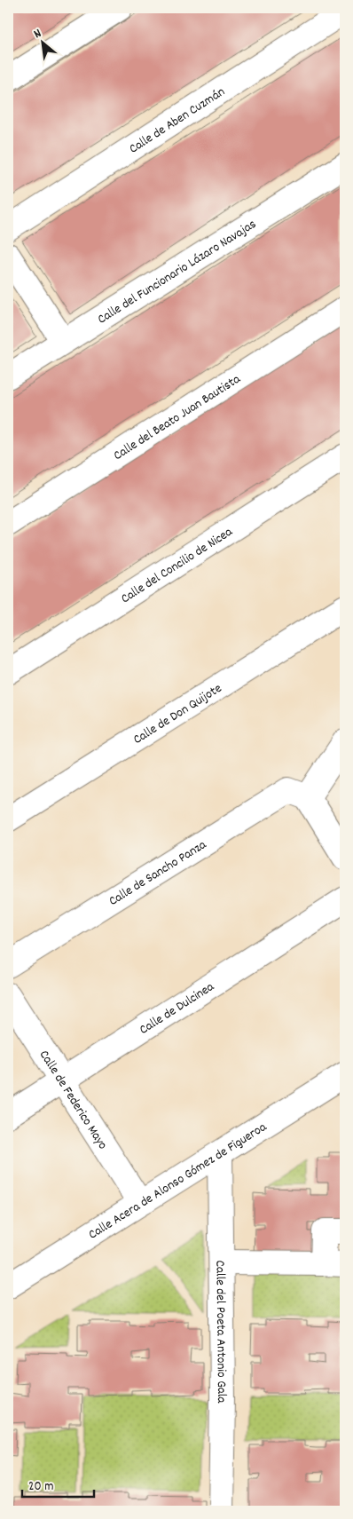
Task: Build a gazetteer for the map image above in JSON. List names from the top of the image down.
{
  "streets": {
    "street": [
      "Calle de Aben Cuzmán",
      "Calle del Funcionario Lázaro Navajas",
      "Calle del Beato Juan Bautista",
      "Calle del Concilio de Nicea",
      "Calle de Don Quijote",
      "Calle de Sancho Panza",
      "Calle de Dulcinea",
      "Calle de Federico Mayo",
      "Calle Acera de Alonso Gómez de Figueroa",
      "Calle del Poeta Antonio Gala"
    ]
  },
  "crossings": [
    ["Calle de Dulcinea", "Calle de Federico Mayo"],
    ["Calle de Federico Mayo", "Calle Acera de Alonso Gómez de Figueroa"],
    ["Calle Acera de Alonso Gómez de Figueroa", "Calle del Poeta Antonio Gala"]
  ],
  "scale_bar": "20 m",
  "north": "top left"
}
